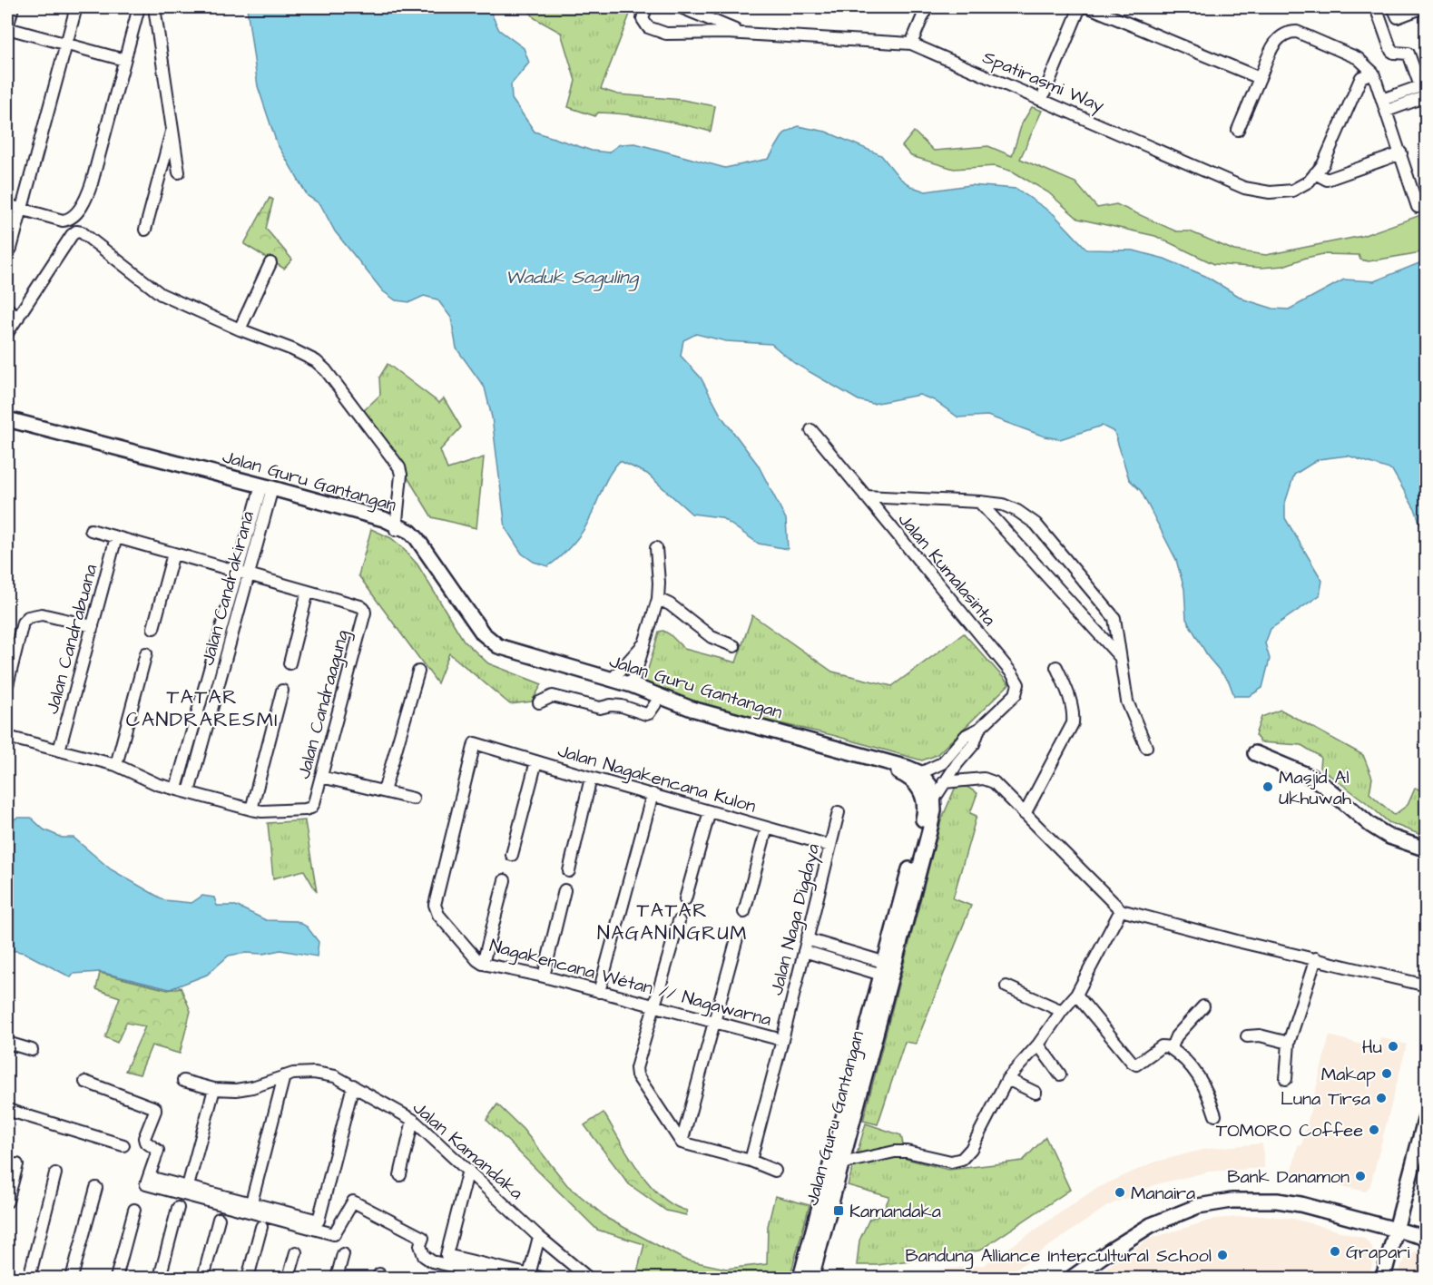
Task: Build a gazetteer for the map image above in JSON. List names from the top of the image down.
{
  "streets": {
    "street": [
      "Spatirasmi Way",
      "Jalan Guru Gantangan",
      "Jalan Kumalasinta",
      "Jalan Candrakirana",
      "Jalan Candrabuana",
      "Jalan Candraagung",
      "Jalan Nagakencana Kulon",
      "Jalan Naga Digdaya",
      "Nagakencana Wétan // Nagawarna",
      "Jalan Kamandaka"
    ]
  },
  "crossings": [
    ["Jalan Guru Gantangan", "Jalan Candrakirana"],
    ["Jalan Nagakencana Kulon", "Jalan Naga Digdaya"],
    ["Jalan Nagakencana Kulon", "Nagakencana Wétan // Nagawarna"],
    ["Jalan Naga Digdaya", "Nagakencana Wétan // Nagawarna"]
  ],
  "districts": ["TATAR CANDRARESMI", "TATAR NAGANINGRUM"],
  "water": ["Waduk Saguling"],
  "places": {
    "other": [
      "Masjid Al Ukhuwah",
      "Hu",
      "Makap",
      "Luna Tirsa",
      "TOMORO Coffee",
      "Bank Danamon",
      "Manaira",
      "Grapari",
      "Bandung Alliance Intercultural School"
    ],
    "transit": ["Kamandaka"]
  }
}
